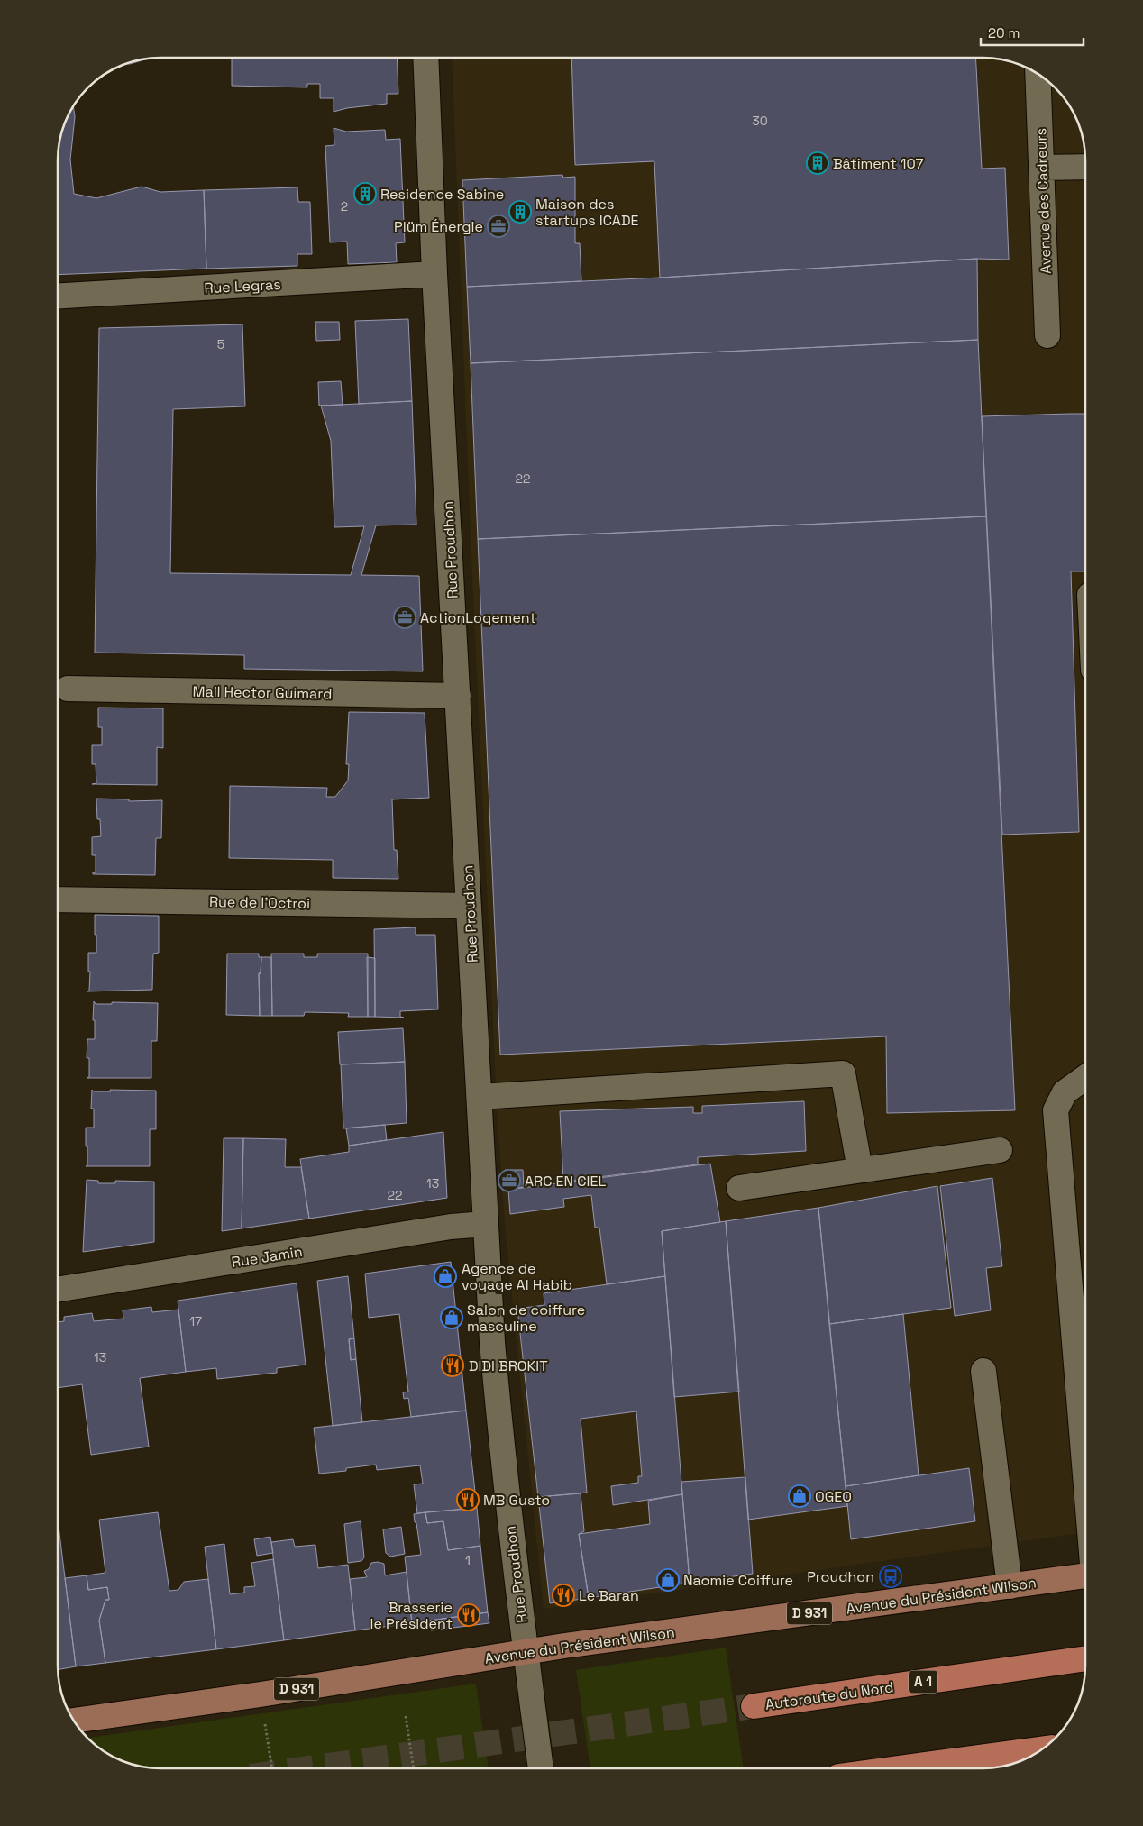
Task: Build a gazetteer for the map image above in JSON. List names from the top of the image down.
{
  "streets": {
    "highway": ["A 1", "Autoroute du Nord"],
    "main road": ["Avenue du Président Wilson", "D 931"],
    "street": [
      "Avenue des Cadreurs",
      "Rue Legras",
      "Rue Proudhon",
      "Mail Hector Guimard",
      "Rue de l'Octroi",
      "Rue Jamin"
    ]
  },
  "crossings": [
    ["Rue Legras", "Rue Proudhon"],
    ["Rue Proudhon", "Mail Hector Guimard"],
    ["Rue Proudhon", "Rue de l'Octroi"],
    ["Rue Proudhon", "Rue Jamin"],
    ["Rue Proudhon", "Avenue du Président Wilson"]
  ],
  "places": {
    "building": ["Bâtiment 107", "Residence Sabine", "Maison des startups ICADE"],
    "office": ["Plüm Énergie", "ActionLogement", "ARC EN CIEL"],
    "shop": [
      "Agence de voyage Al Habib",
      "Salon de coiffure masculine",
      "OGEO",
      "Naomie Coiffure"
    ],
    "restaurant": [
      "DIDI BROKIT",
      "MB Gusto",
      "Le Baran",
      "Brasserie le Président"
    ],
    "bus stop": ["Proudhon"]
  },
  "house_numbers": [
    "30",
    "2",
    "5",
    "22",
    "13",
    "22",
    "17",
    "13",
    "1"
  ],
  "scale_bar": "20 m"
}
